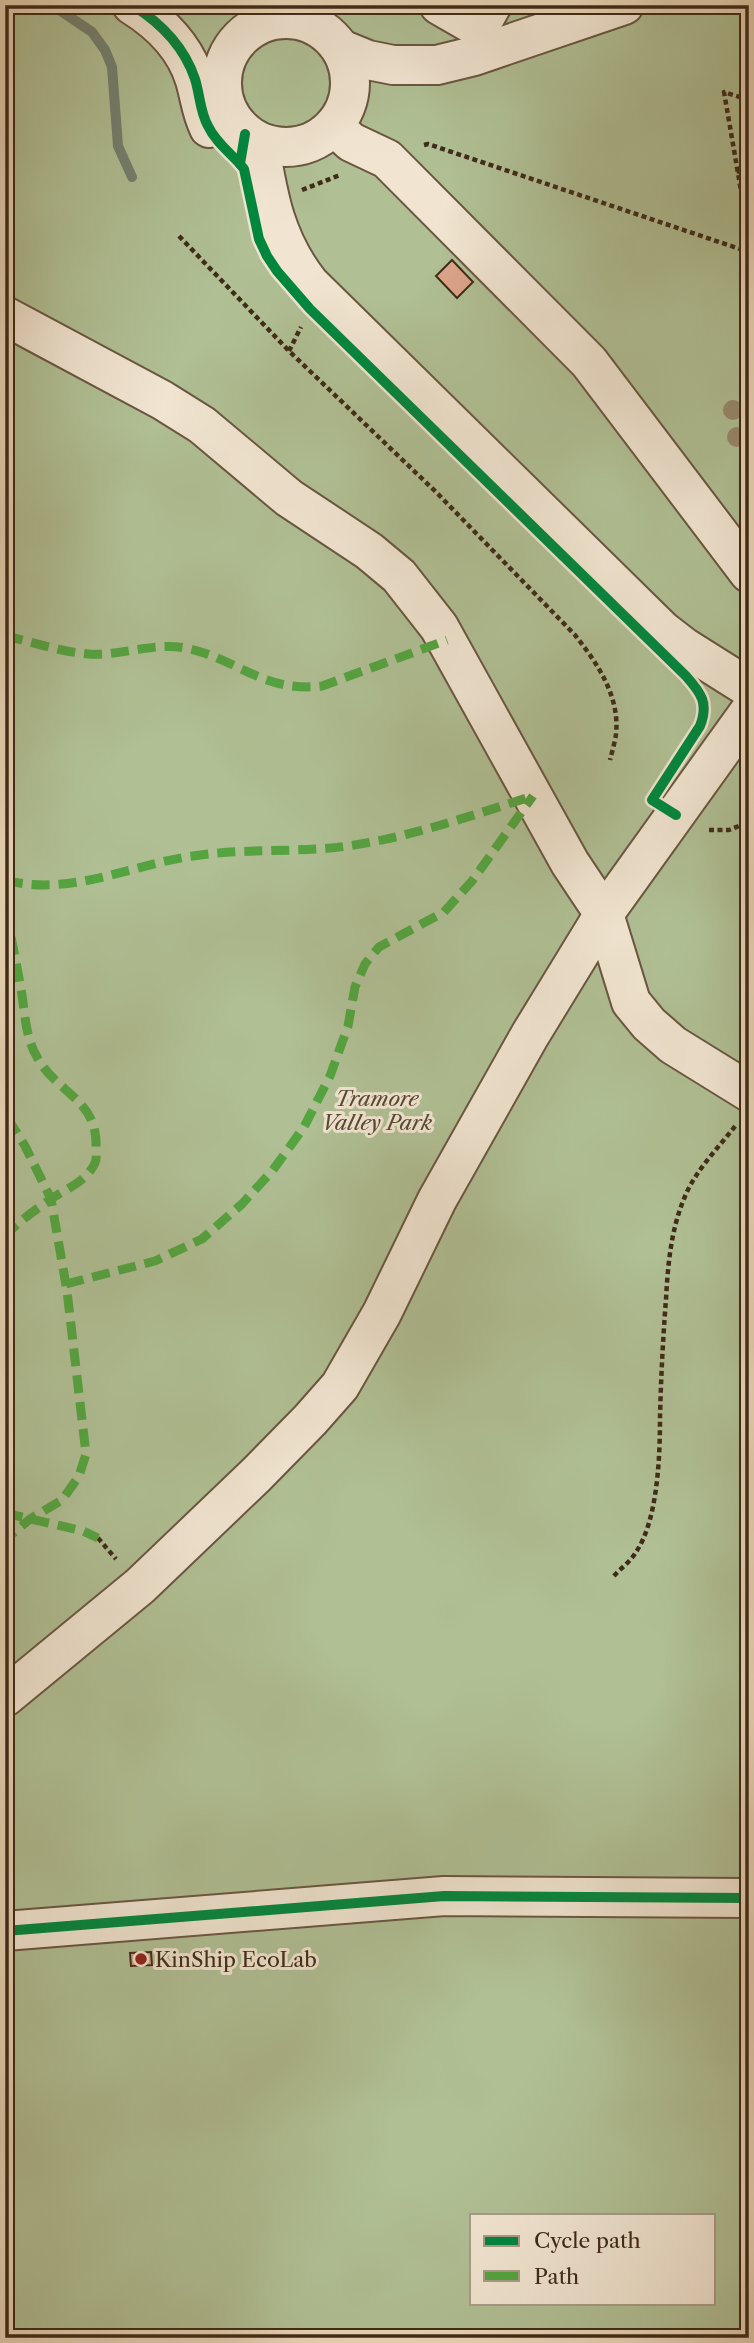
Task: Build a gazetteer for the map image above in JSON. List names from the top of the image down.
{
  "parks": ["Tramore Valley Park"],
  "places": ["KinShip EcoLab"],
  "legend": ["Cycle path", "Path"]
}
